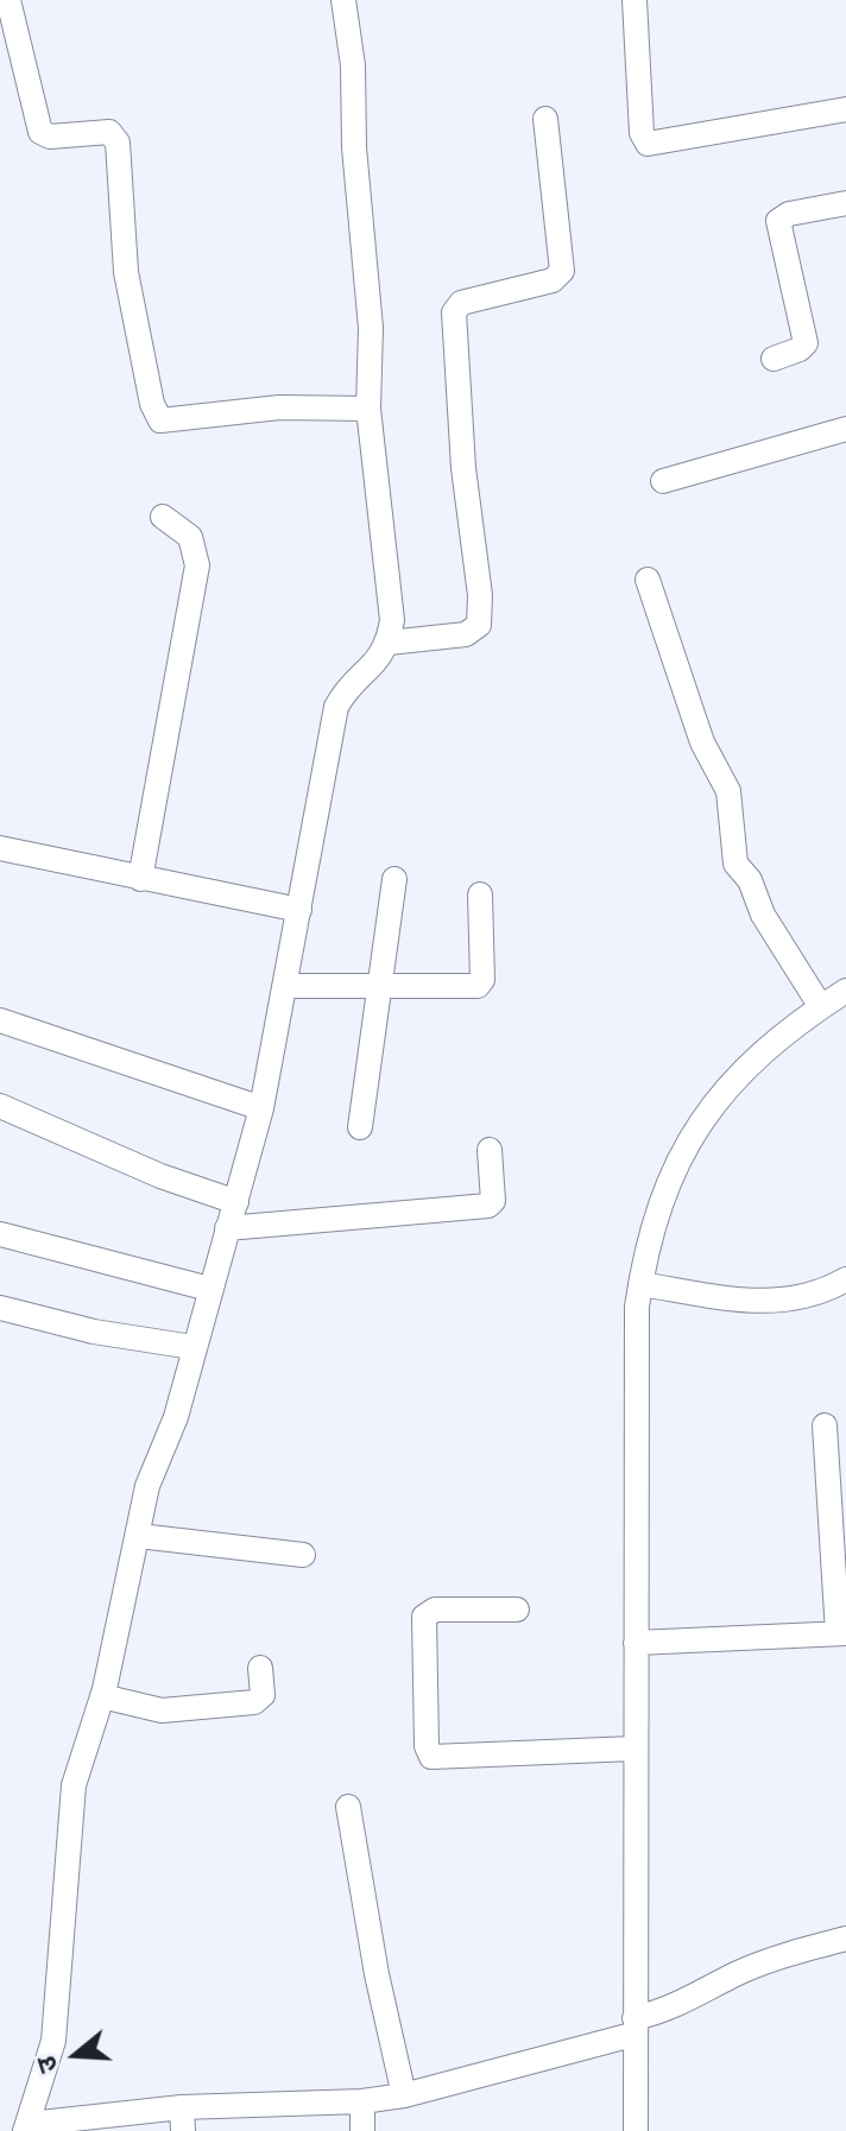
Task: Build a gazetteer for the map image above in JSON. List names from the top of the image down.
{
  "north": "left"
}
